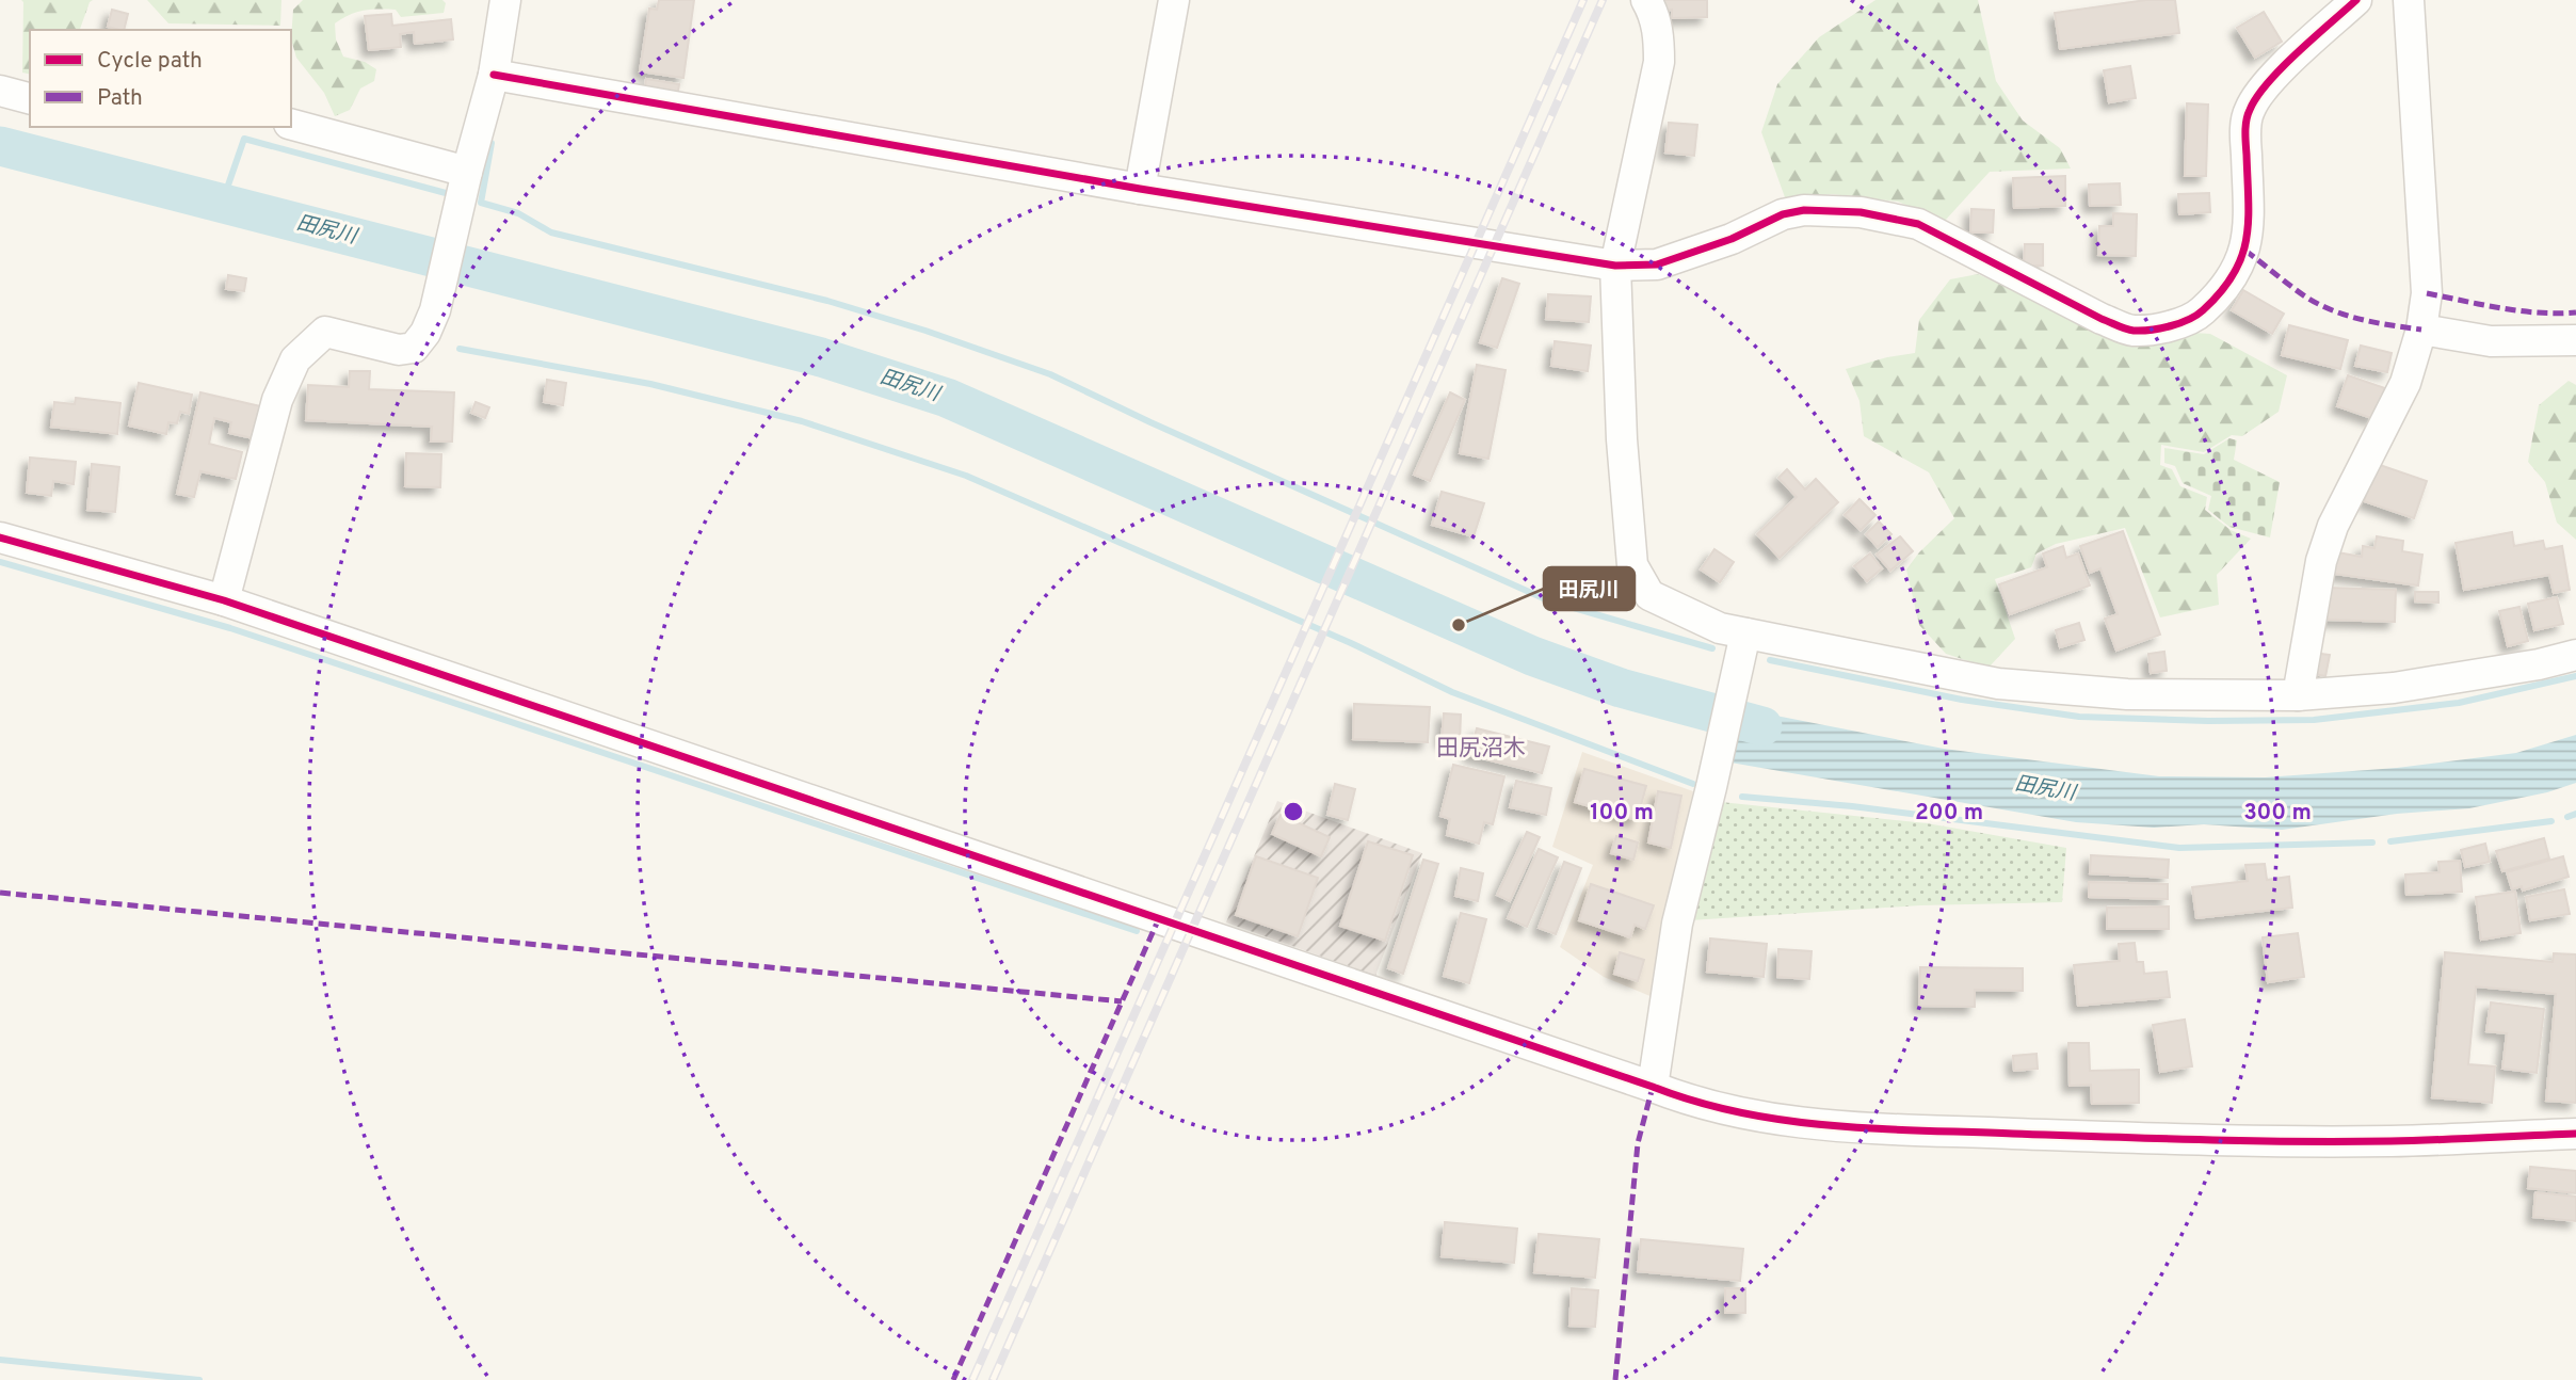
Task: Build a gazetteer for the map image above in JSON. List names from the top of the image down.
{
  "districts": ["田尻沼木"],
  "water": ["田尻川"],
  "places": ["田尻川"],
  "legend": ["Cycle path", "Path"],
  "rings": ["100 m", "200 m", "300 m"]
}
